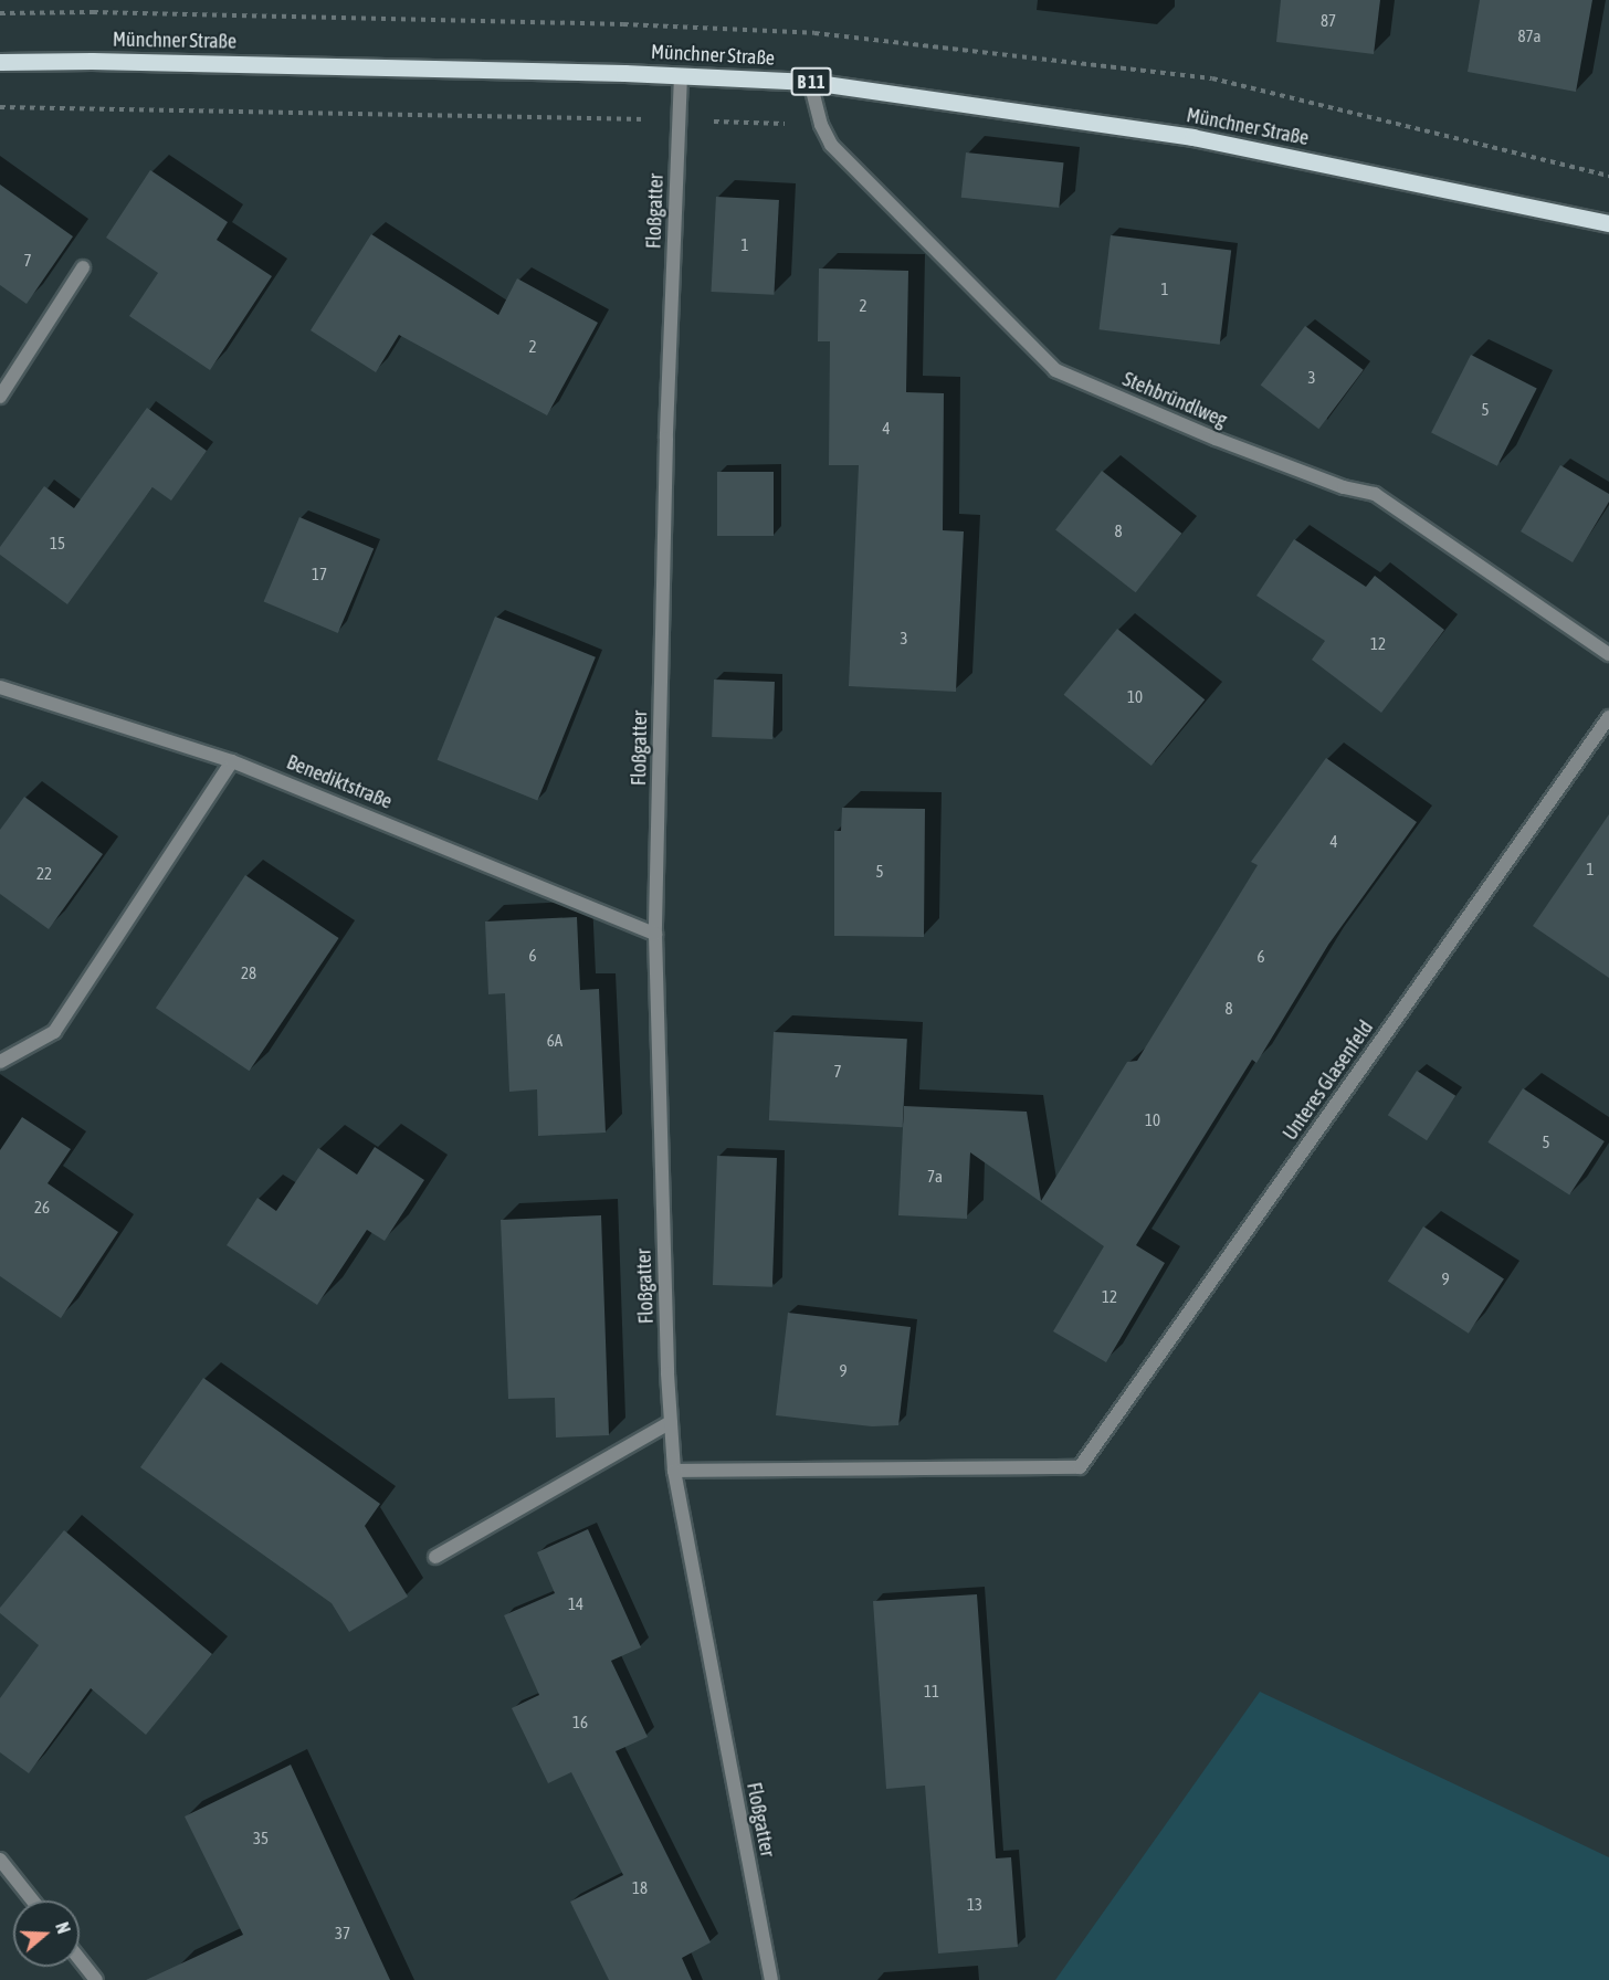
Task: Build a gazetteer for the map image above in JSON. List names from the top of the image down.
{
  "streets": {
    "main road": ["Münchner Straße", "B 11"],
    "street": [
      "Floßgatter",
      "Stehbründlweg",
      "Benediktstraße",
      "Unteres Glasenfeld"
    ]
  },
  "crossings": [
    ["Münchner Straße", "Floßgatter"],
    ["Münchner Straße", "Stehbründlweg"],
    ["Floßgatter", "Benediktstraße"],
    ["Floßgatter", "Unteres Glasenfeld"]
  ],
  "house_numbers": [
    "87",
    "87a",
    "1",
    "7",
    "1",
    "2",
    "2",
    "3",
    "5",
    "4",
    "8",
    "15",
    "17",
    "3",
    "12",
    "10",
    "4",
    "1",
    "5",
    "22",
    "6",
    "6",
    "28",
    "8",
    "6A",
    "7",
    "10",
    "5",
    "7a",
    "26",
    "9",
    "12",
    "9",
    "14",
    "11",
    "16",
    "35",
    "18",
    "13",
    "37"
  ],
  "north": "right"
}
